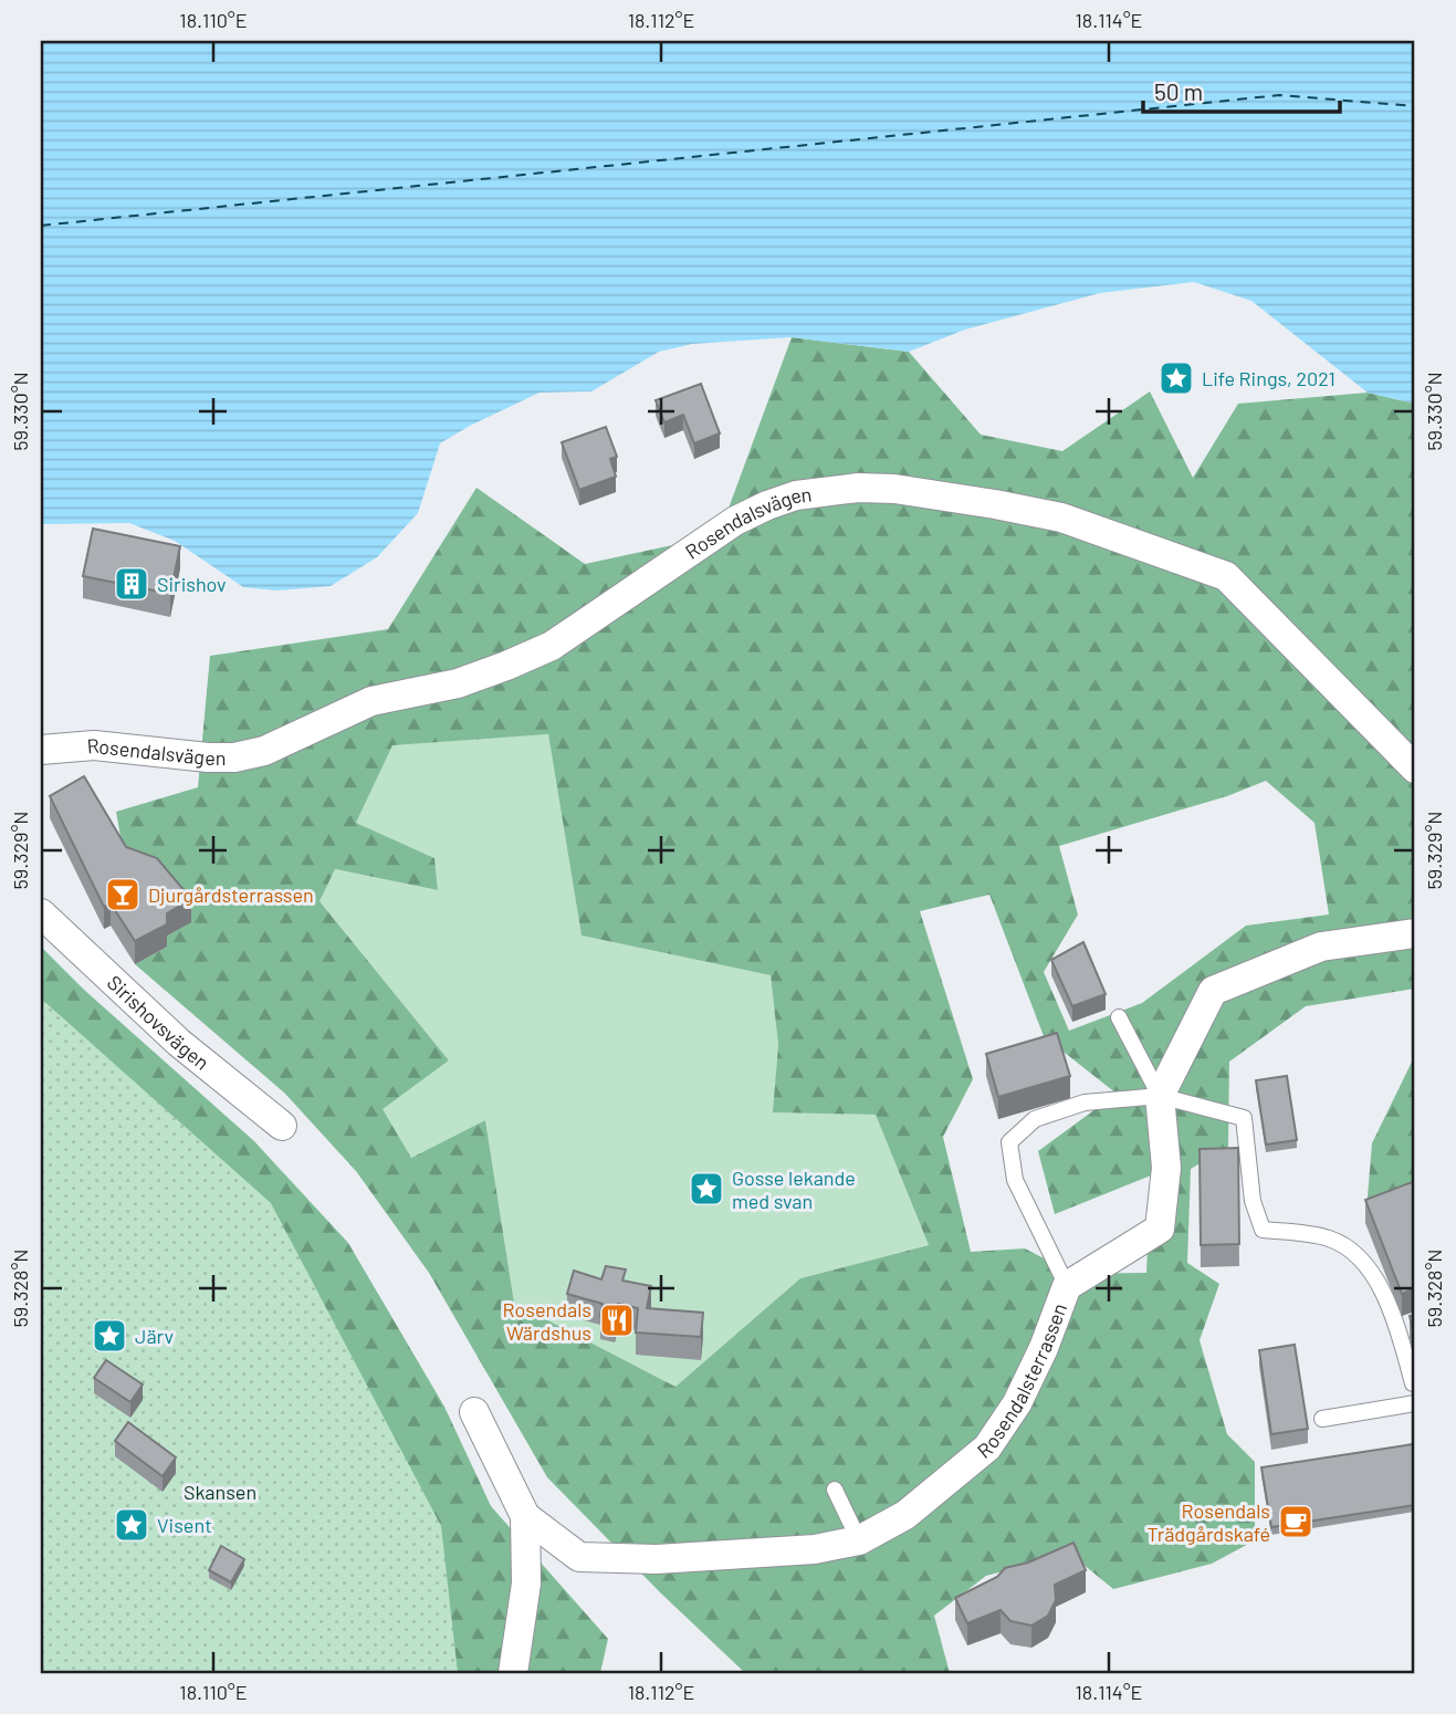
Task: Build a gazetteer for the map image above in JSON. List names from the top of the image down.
{
  "streets": {
    "street": ["Rosendalsvägen", "Sirishovsvägen", "Rosendalsterrassen"]
  },
  "parks": ["Skansen"],
  "places": {
    "place": [
      "Life Rings, 2021",
      "Gosse lekande med svan",
      "Järv",
      "Visent"
    ],
    "building": ["Sirishov"],
    "bar": ["Djurgårdsterrassen"],
    "restaurant": ["Rosendals Wärdshus"],
    "cafe": ["Rosendals Trädgårdskafé"]
  },
  "scale_bar": "50 m",
  "coordinates": [
    "18.110°E",
    "18.112°E",
    "18.114°E",
    "59.330°N",
    "59.329°N",
    "59.328°N"
  ]
}
